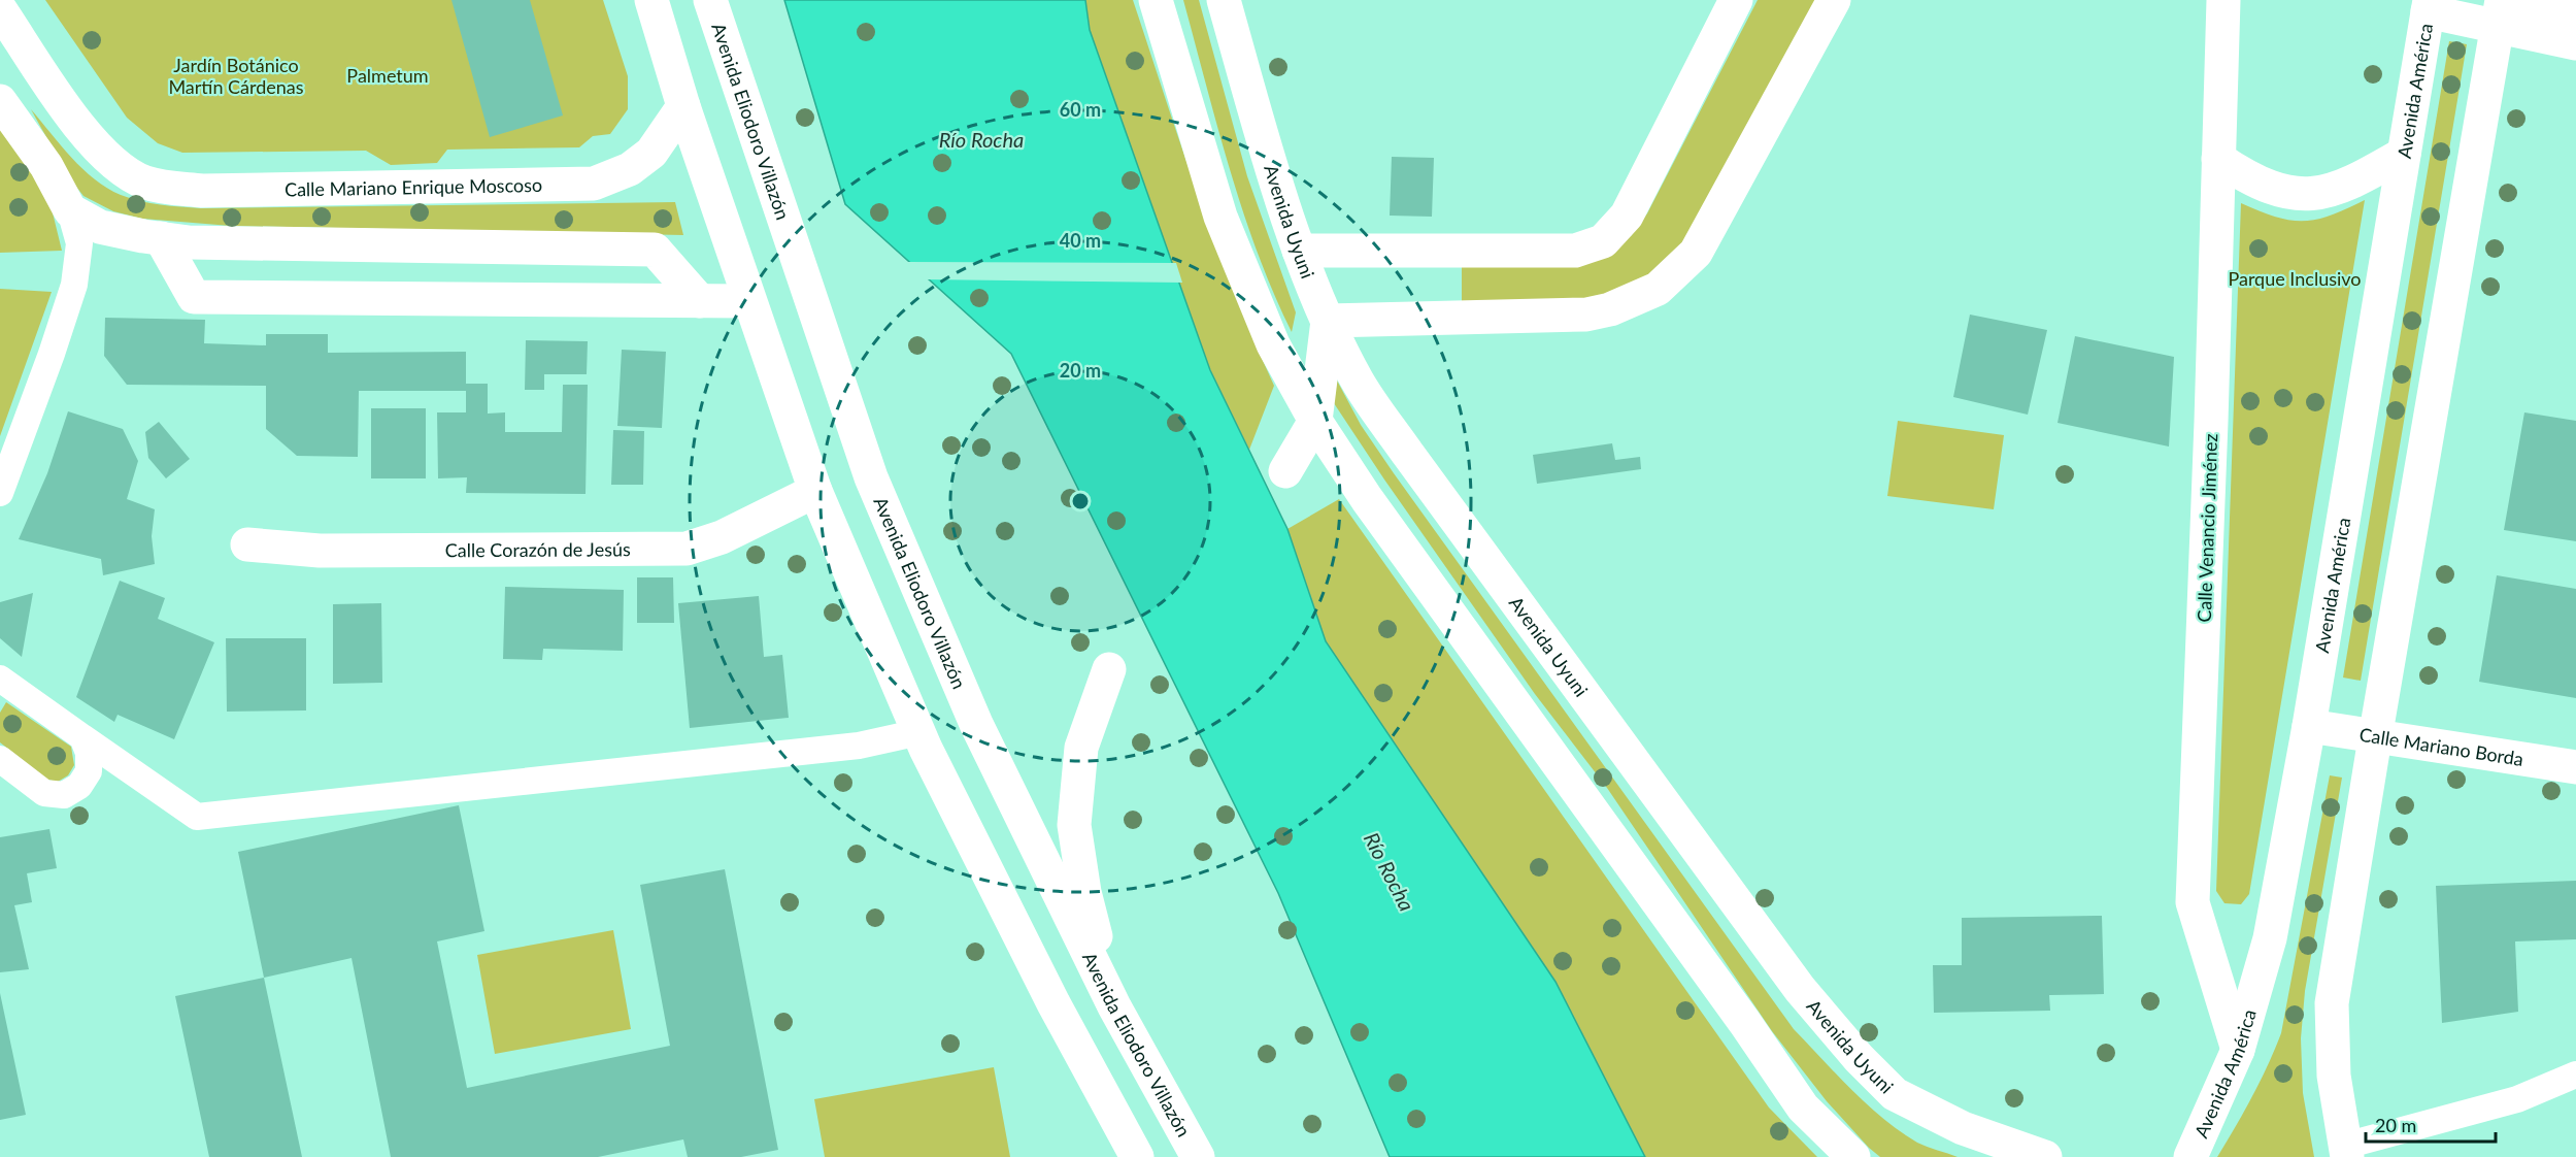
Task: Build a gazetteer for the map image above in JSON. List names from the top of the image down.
{
  "streets": {
    "main road": [
      "Avenida América",
      "Avenida Eliodoro Villazón",
      "Calle Mariano Enrique Moscoso",
      "Avenida Uyuni",
      "Calle Venancio Jiménez",
      "Calle Corazón de Jesús",
      "Calle Mariano Borda"
    ]
  },
  "crossings": [
    ["Avenida América", "Calle Venancio Jiménez"],
    ["Avenida América", "Calle Mariano Borda"]
  ],
  "water": ["Río Rocha"],
  "parks": ["Jardín Botánico Martín Cárdenas", "Palmetum", "Parque Inclusivo"],
  "scale_bar": "20 m",
  "rings": ["60 m", "40 m", "20 m"]
}
